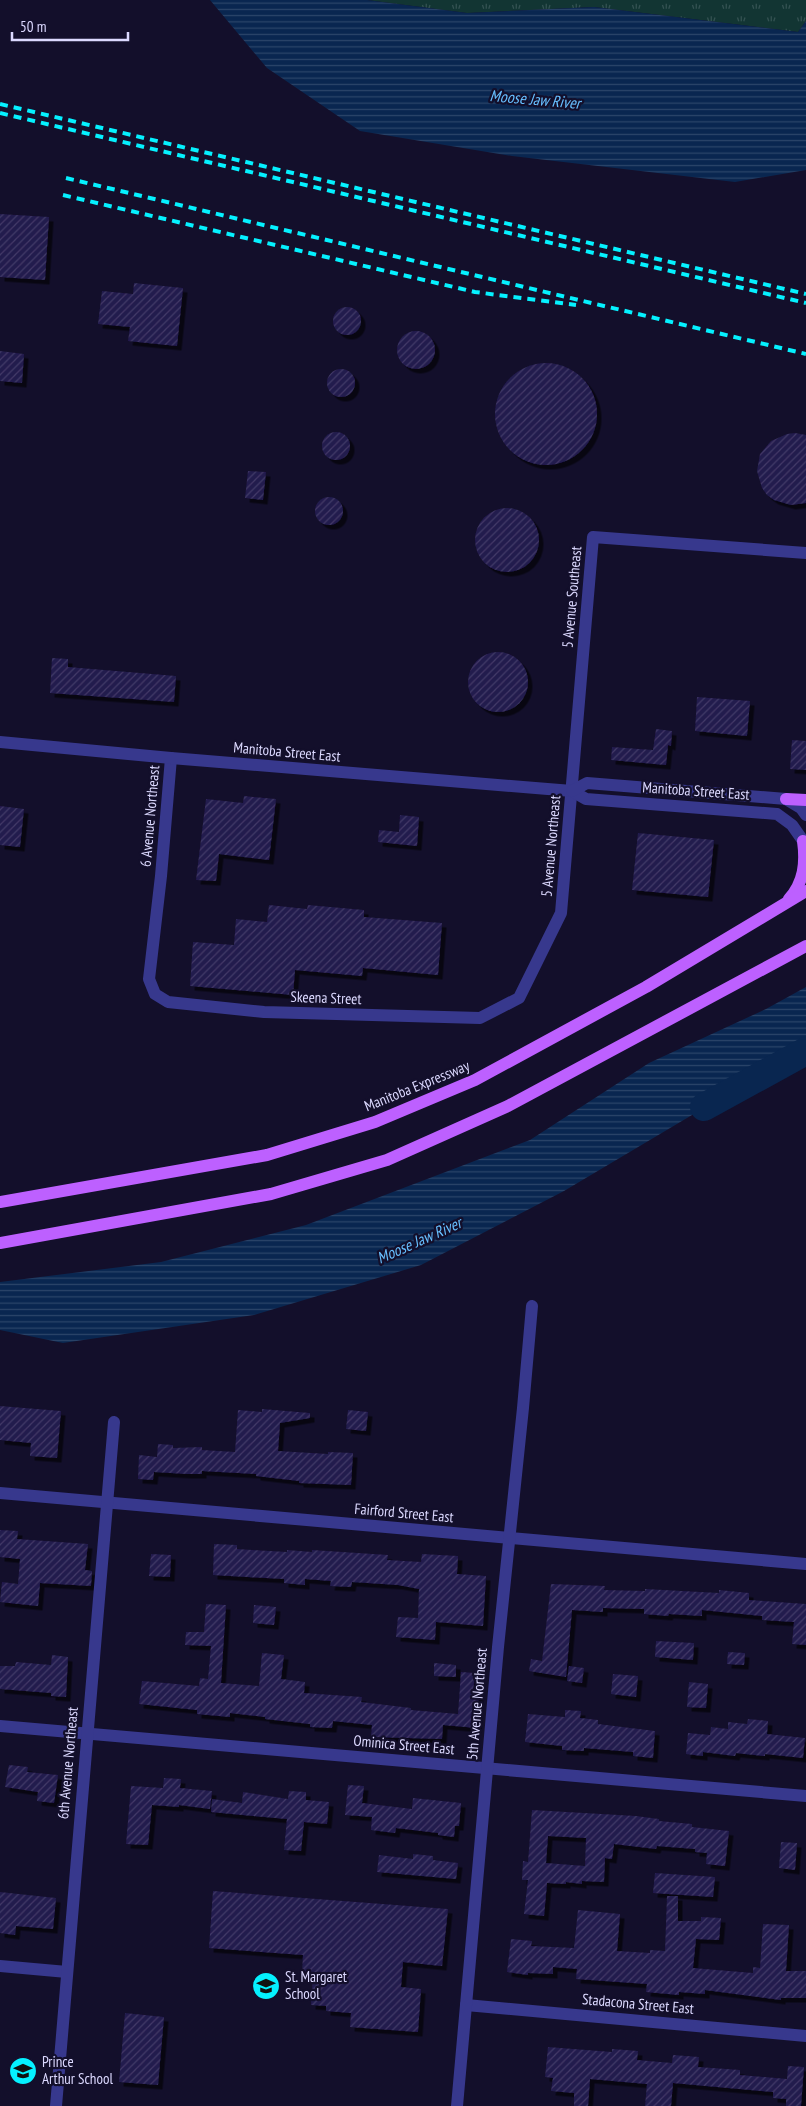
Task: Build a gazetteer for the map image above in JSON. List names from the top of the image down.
{
  "streets": {
    "main road": ["Manitoba Expressway"],
    "street": [
      "5 Avenue Southeast",
      "Manitoba Street East",
      "6 Avenue Northeast",
      "5 Avenue Northeast",
      "Skeena Street",
      "Fairford Street East",
      "5th Avenue Northeast",
      "Ominica Street East",
      "6th Avenue Northeast",
      "Stadacona Street East"
    ]
  },
  "crossings": [
    ["5 Avenue Southeast", "Manitoba Street East"],
    ["5 Avenue Southeast", "5 Avenue Northeast"],
    ["Manitoba Street East", "6 Avenue Northeast"],
    ["Manitoba Street East", "5 Avenue Northeast"],
    ["6 Avenue Northeast", "Skeena Street"],
    ["5 Avenue Northeast", "Skeena Street"],
    ["Fairford Street East", "5th Avenue Northeast"],
    ["Fairford Street East", "6th Avenue Northeast"],
    ["5th Avenue Northeast", "Ominica Street East"],
    ["5th Avenue Northeast", "Stadacona Street East"],
    ["Ominica Street East", "6th Avenue Northeast"]
  ],
  "water": ["Moose Jaw River"],
  "places": {
    "school or university": ["St. Margaret School", "Prince Arthur School"]
  },
  "scale_bar": "50 m"
}
